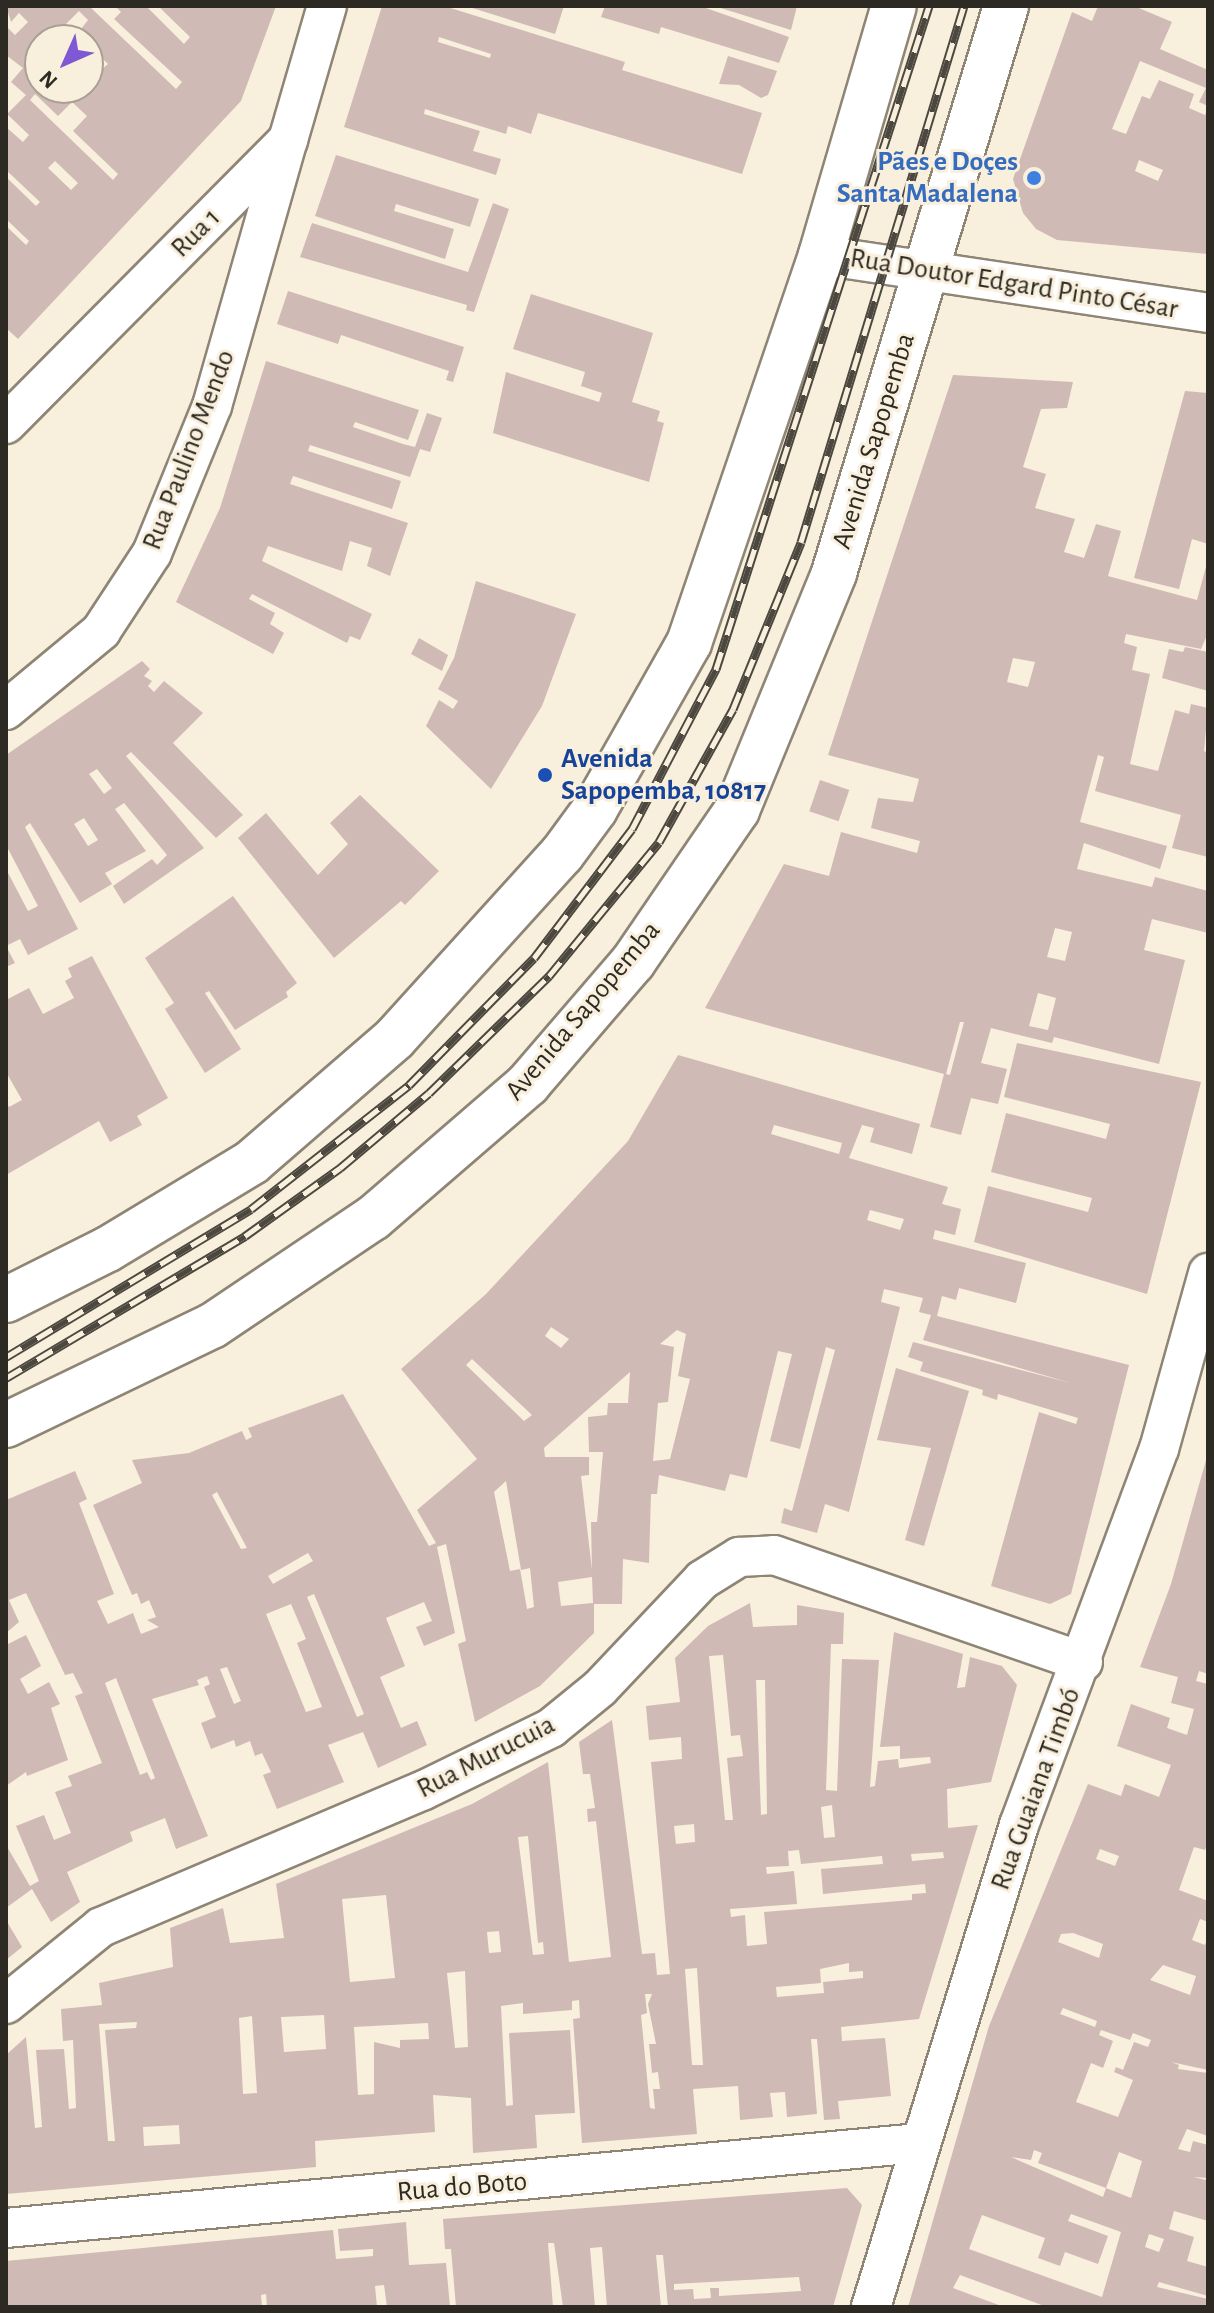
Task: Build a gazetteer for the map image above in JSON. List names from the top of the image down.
{
  "streets": {
    "main road": ["Avenida Sapopemba"],
    "street": [
      "Rua 1",
      "Rua Doutor Edgard Pinto César",
      "Rua Paulino Mendo",
      "Rua Murucuia",
      "Rua Guaiana Timbó",
      "Rua do Boto"
    ]
  },
  "crossings": [
    ["Rua 1", "Rua Paulino Mendo"],
    ["Rua Doutor Edgard Pinto César", "Avenida Sapopemba"],
    ["Rua Murucuia", "Rua Guaiana Timbó"],
    ["Rua Guaiana Timbó", "Rua do Boto"]
  ],
  "places": ["Pães e Doçes Santa Madalena", "Avenida Sapopemba, 10817"],
  "north": "bottom left"
}
